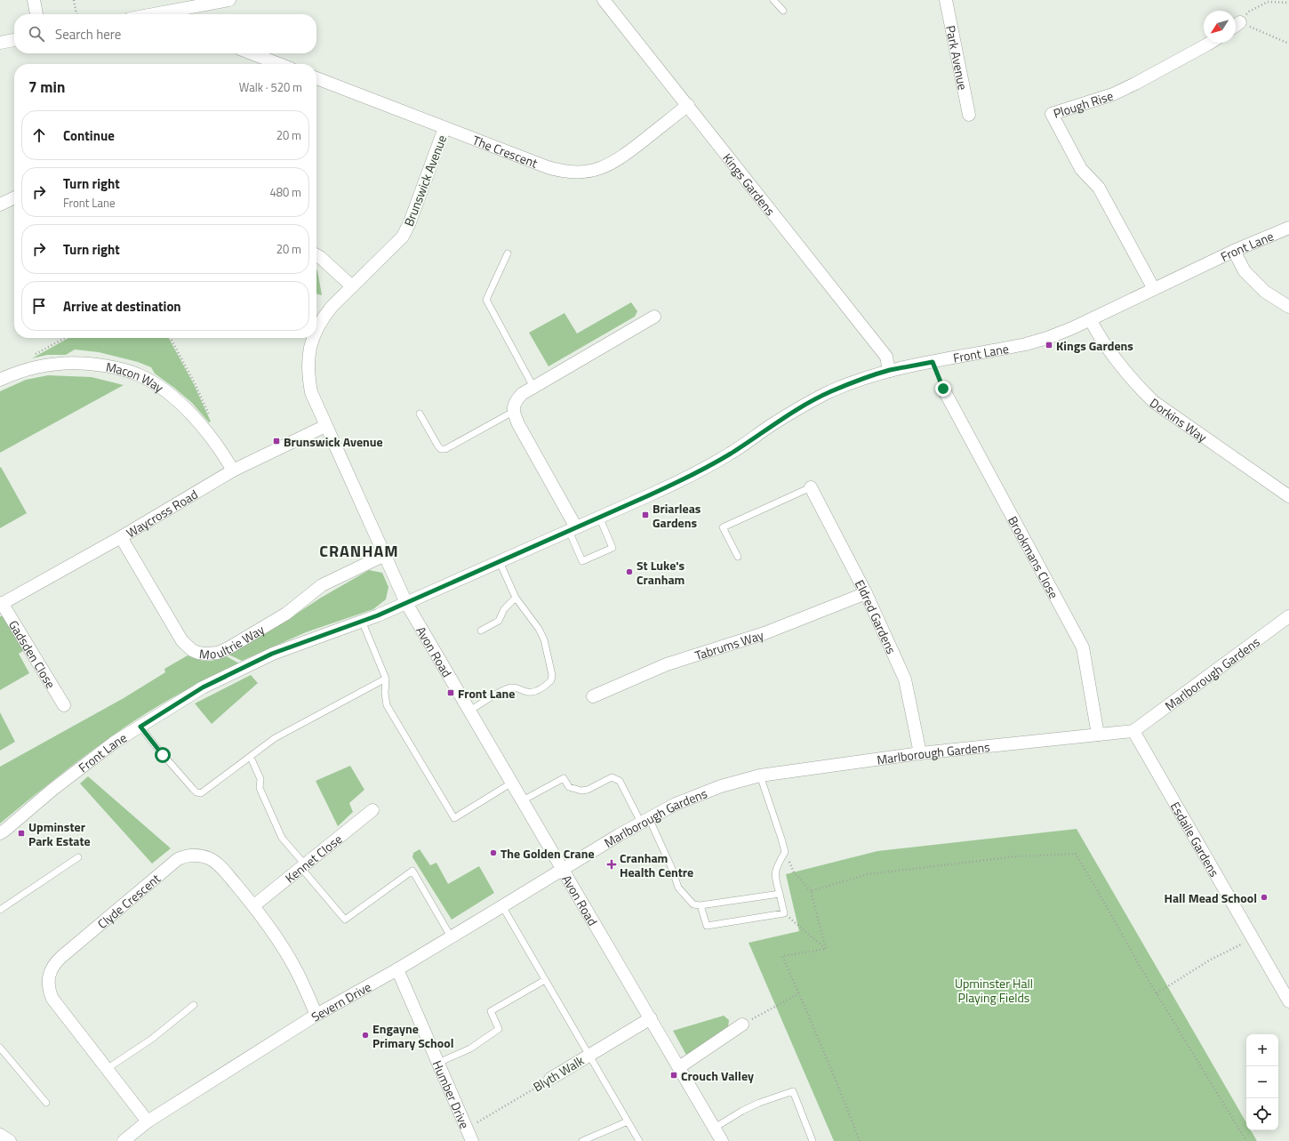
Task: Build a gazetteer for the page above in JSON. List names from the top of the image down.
{
  "streets": {
    "street": [
      "Park Avenue",
      "Plough Rise",
      "The Crescent",
      "Brunswick Avenue",
      "Kings Gardens",
      "Front Lane",
      "Macon Way",
      "Dorkins Way",
      "Waycross Road",
      "Brookmans Close",
      "Eldred Gardens",
      "Moultrie Way",
      "Tabrums Way",
      "Avon Road",
      "Gadsden Close",
      "Marlborough Gardens",
      "Esdaile Gardens",
      "Kennet Close",
      "Clyde Crescent",
      "Severn Drive",
      "Blyth Walk",
      "Humber Drive"
    ]
  },
  "crossings": [
    ["Plough Rise", "Front Lane"],
    ["The Crescent", "Brunswick Avenue"],
    ["The Crescent", "Kings Gardens"],
    ["Brunswick Avenue", "Front Lane"],
    ["Brunswick Avenue", "Waycross Road"],
    ["Brunswick Avenue", "Moultrie Way"],
    ["Brunswick Avenue", "Avon Road"],
    ["Kings Gardens", "Front Lane"],
    ["Front Lane", "Dorkins Way"],
    ["Front Lane", "Avon Road"],
    ["Macon Way", "Waycross Road"],
    ["Waycross Road", "Moultrie Way"],
    ["Waycross Road", "Gadsden Close"],
    ["Brookmans Close", "Marlborough Gardens"],
    ["Eldred Gardens", "Tabrums Way"],
    ["Eldred Gardens", "Marlborough Gardens"],
    ["Avon Road", "Marlborough Gardens"],
    ["Avon Road", "Severn Drive"],
    ["Avon Road", "Blyth Walk"],
    ["Marlborough Gardens", "Esdaile Gardens"],
    ["Marlborough Gardens", "Severn Drive"],
    ["Kennet Close", "Clyde Crescent"],
    ["Clyde Crescent", "Severn Drive"],
    ["Severn Drive", "Humber Drive"],
    ["Blyth Walk", "Humber Drive"]
  ],
  "districts": ["CRANHAM"],
  "parks": ["Upminster Hall Playing Fields"],
  "places": {
    "transit": [
      "Kings Gardens",
      "Brunswick Avenue",
      "Briarleas Gardens",
      "Front Lane",
      "Upminster Park Estate",
      "Crouch Valley"
    ],
    "other": [
      "St Luke's Cranham",
      "The Golden Crane",
      "Hall Mead School",
      "Engayne Primary School"
    ],
    "health": ["Cranham Health Centre"]
  },
  "north": "bottom left",
  "page": {
    "search": "Search here",
    "heading": ["7 min", "Walk · 520 m"],
    "list": [
      ["Continue", "20 m"],
      ["Turn right", "Front Lane", "480 m"],
      ["Turn right", "20 m"],
      "Arrive at destination"
    ],
    "map_buttons": ["+", "−"]
  }
}
